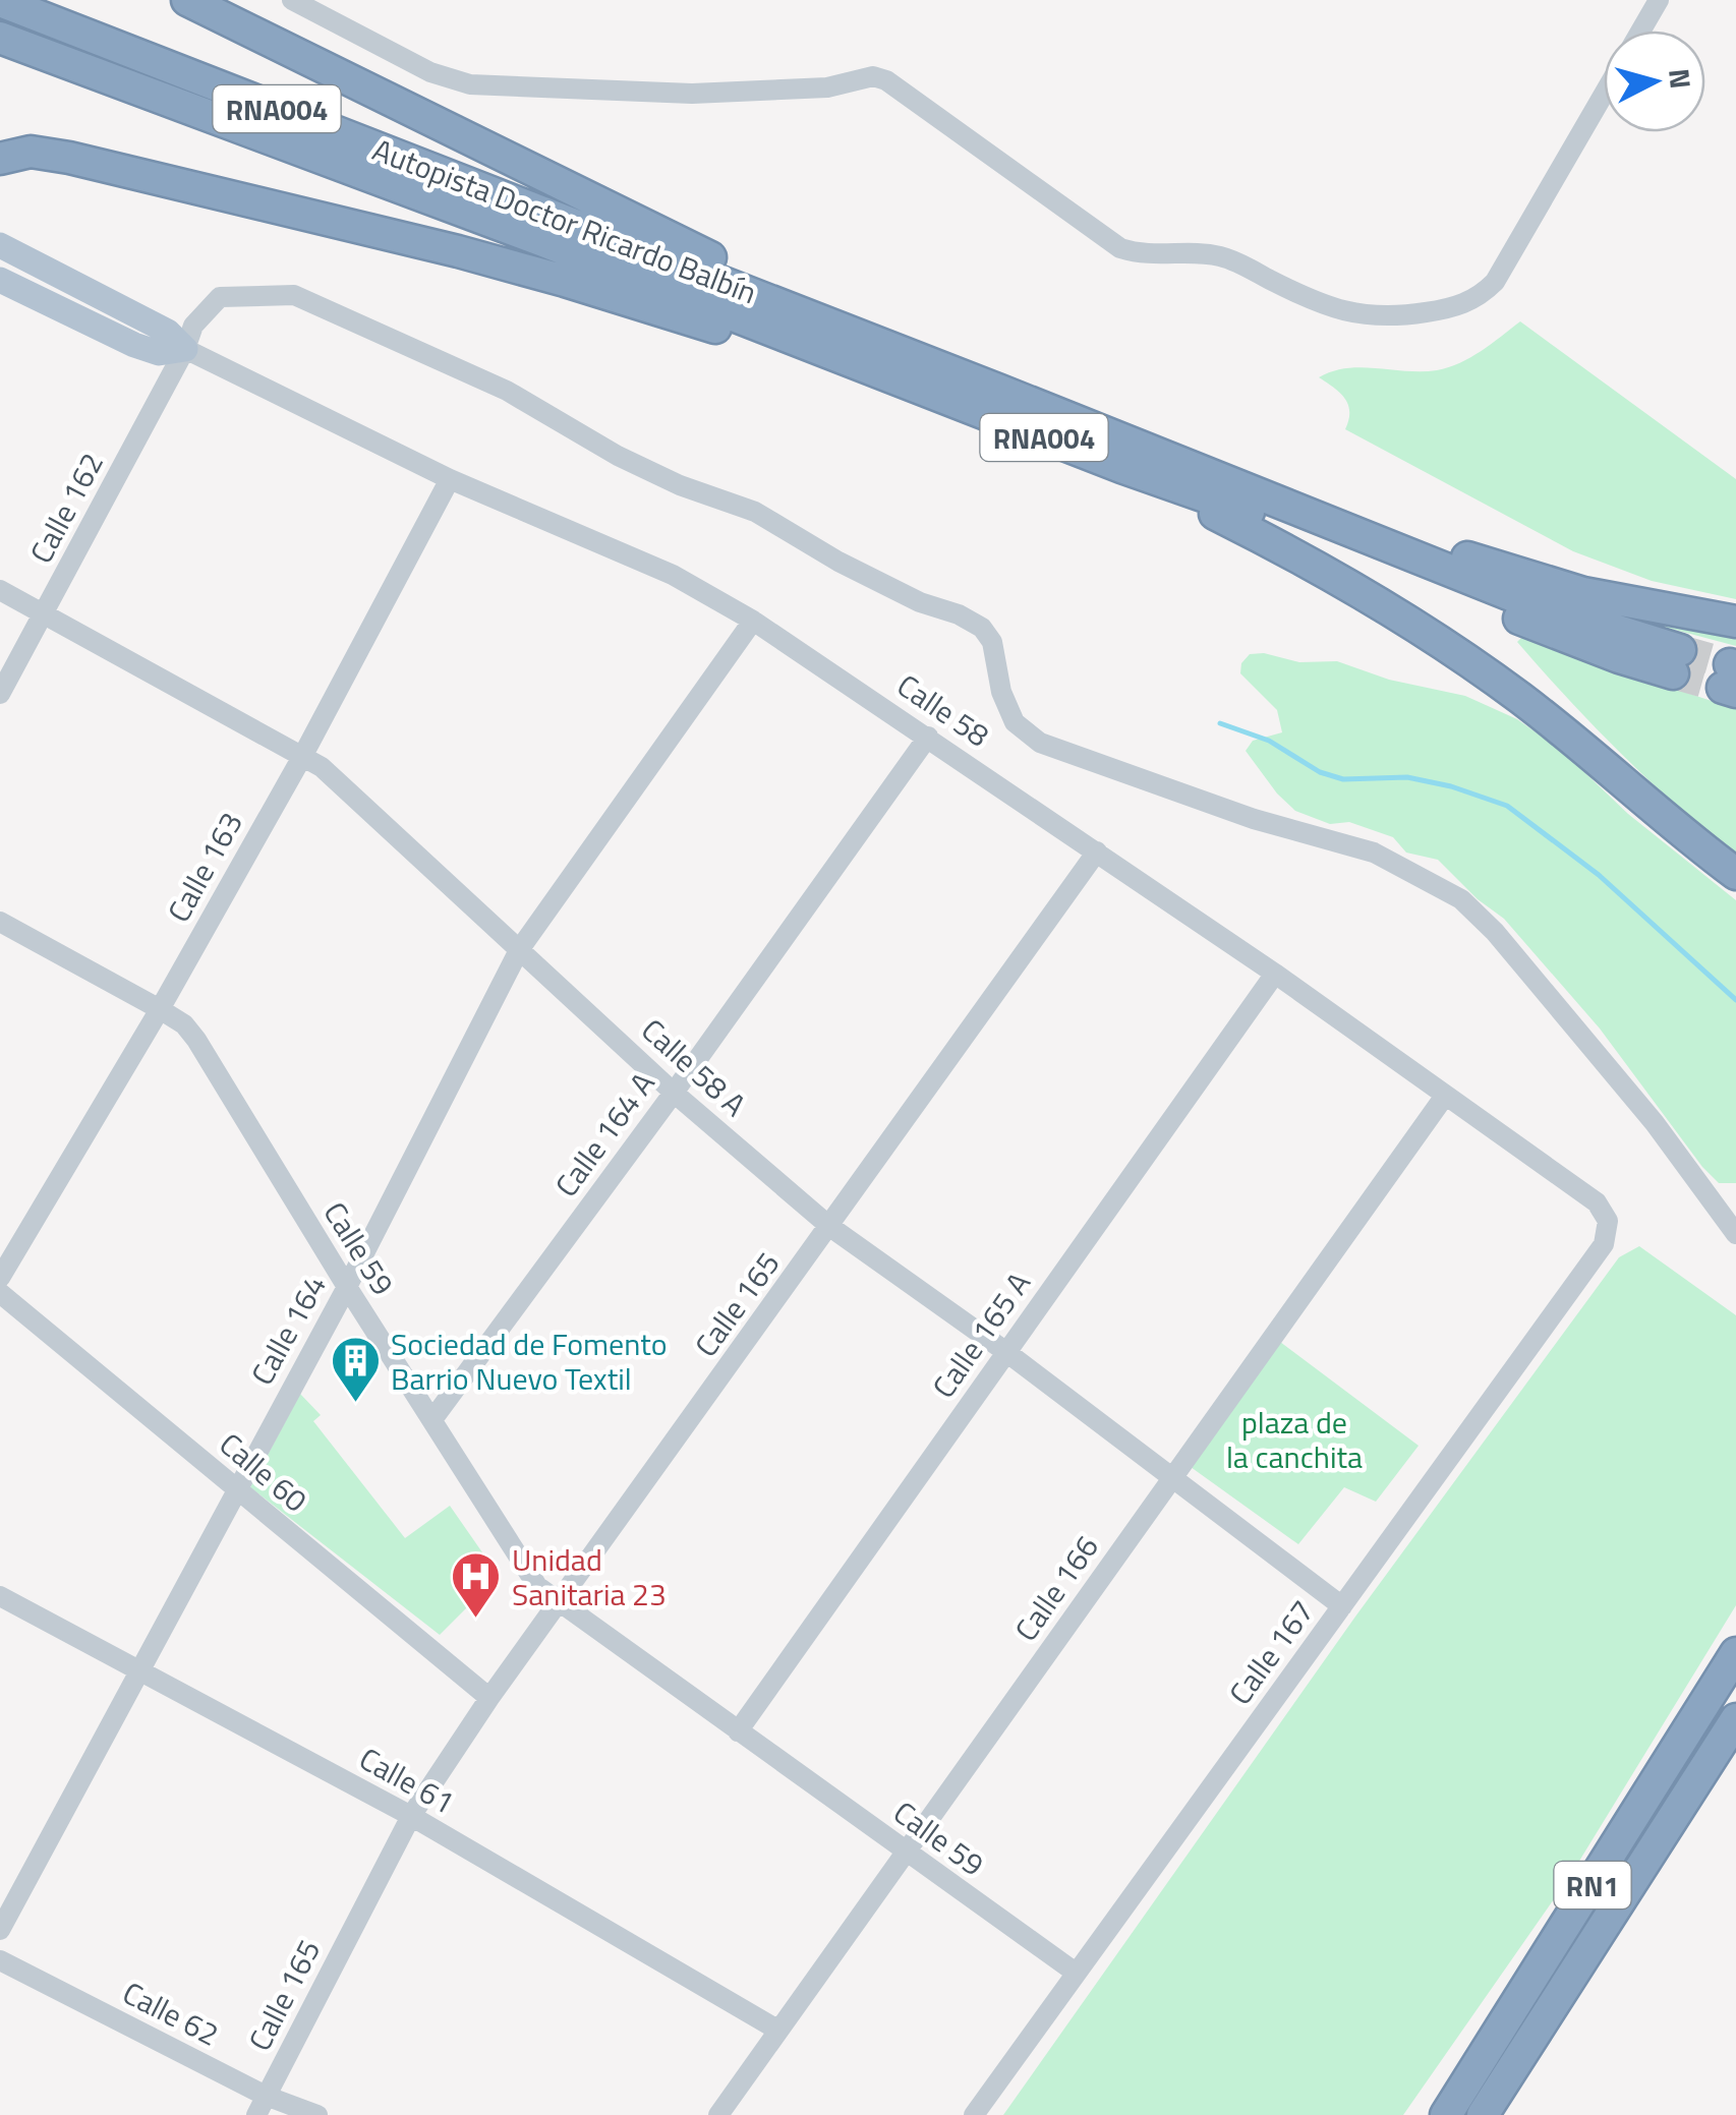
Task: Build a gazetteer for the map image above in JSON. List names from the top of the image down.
{
  "streets": {
    "highway": ["RNA004", "Autopista Doctor Ricardo Balbín", "RN1"],
    "street": [
      "Calle 162",
      "Calle 58",
      "Calle 163",
      "Calle 58 A",
      "Calle 164 A",
      "Calle 59",
      "Calle 165",
      "Calle 164",
      "Calle 165 A",
      "Calle 60",
      "Calle 166",
      "Calle 167",
      "Calle 61",
      "Calle 62"
    ]
  },
  "crossings": [
    ["Calle 162", "Calle 58"],
    ["Calle 162", "Calle 58 A"],
    ["Calle 58", "Calle 163"],
    ["Calle 58", "Calle 164 A"],
    ["Calle 58", "Calle 165"],
    ["Calle 58", "Calle 164"],
    ["Calle 58", "Calle 165 A"],
    ["Calle 58", "Calle 166"],
    ["Calle 58", "Calle 167"],
    ["Calle 163", "Calle 58 A"],
    ["Calle 163", "Calle 59"],
    ["Calle 58 A", "Calle 164 A"],
    ["Calle 58 A", "Calle 165"],
    ["Calle 58 A", "Calle 164"],
    ["Calle 58 A", "Calle 165 A"],
    ["Calle 58 A", "Calle 166"],
    ["Calle 58 A", "Calle 167"],
    ["Calle 164 A", "Calle 59"],
    ["Calle 59", "Calle 165"],
    ["Calle 59", "Calle 164"],
    ["Calle 59", "Calle 165 A"],
    ["Calle 59", "Calle 166"],
    ["Calle 59", "Calle 167"],
    ["Calle 165", "Calle 60"],
    ["Calle 165", "Calle 61"],
    ["Calle 165", "Calle 62"],
    ["Calle 164", "Calle 60"],
    ["Calle 164", "Calle 61"],
    ["Calle 166", "Calle 61"]
  ],
  "parks": ["plaza de la canchita"],
  "places": {
    "building": ["Sociedad de Fomento Barrio Nuevo Textil"],
    "hospital": ["Unidad Sanitaria 23"]
  },
  "north": "right"
}
